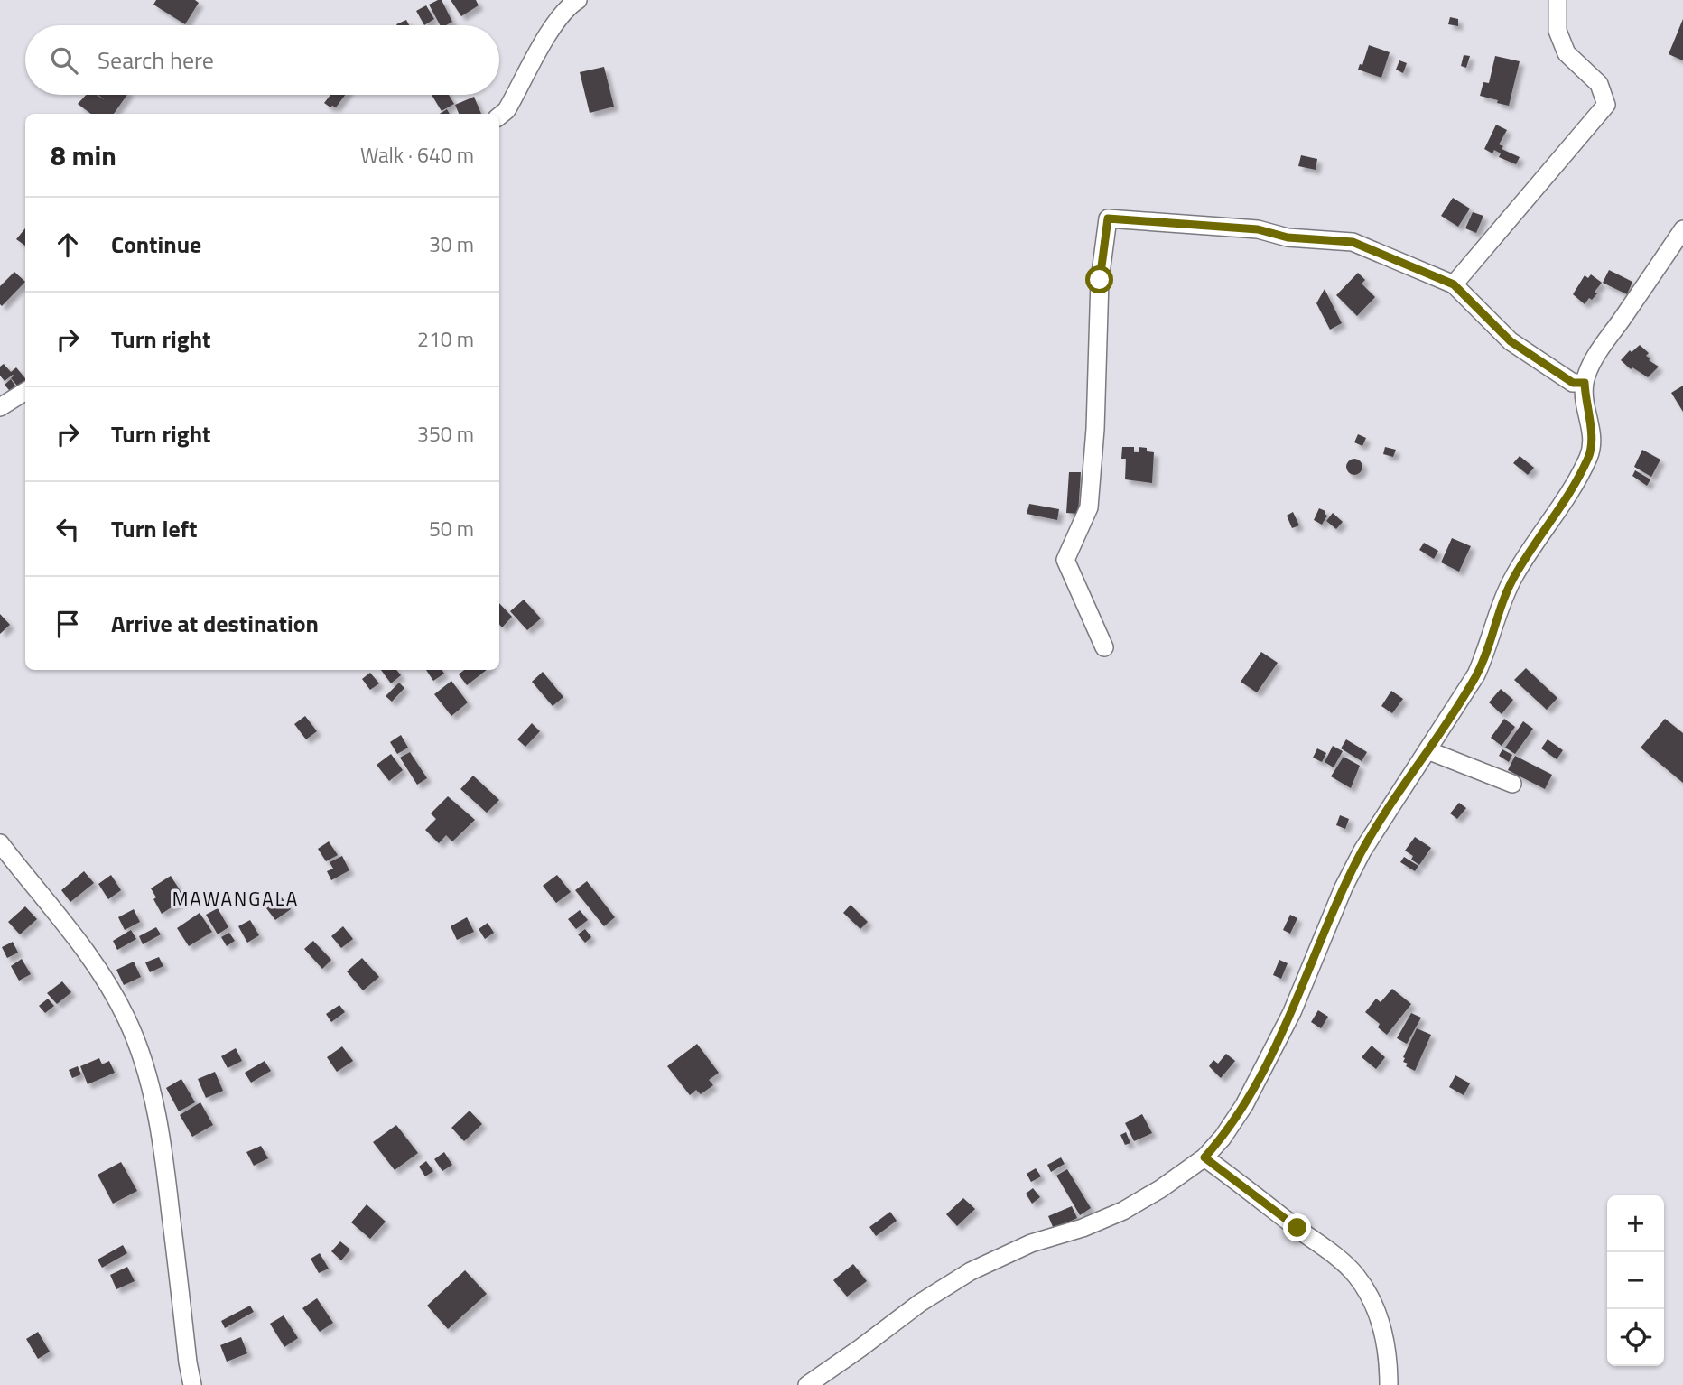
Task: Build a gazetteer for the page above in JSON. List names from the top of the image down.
{
  "districts": ["MAWANGALA"],
  "page": {
    "search": "Search here",
    "heading": ["8 min", "Walk · 640 m"],
    "list": [
      ["Continue", "30 m"],
      ["Turn right", "210 m"],
      ["Turn right", "350 m"],
      ["Turn left", "50 m"],
      "Arrive at destination"
    ],
    "map_buttons": ["+", "−"]
  }
}
